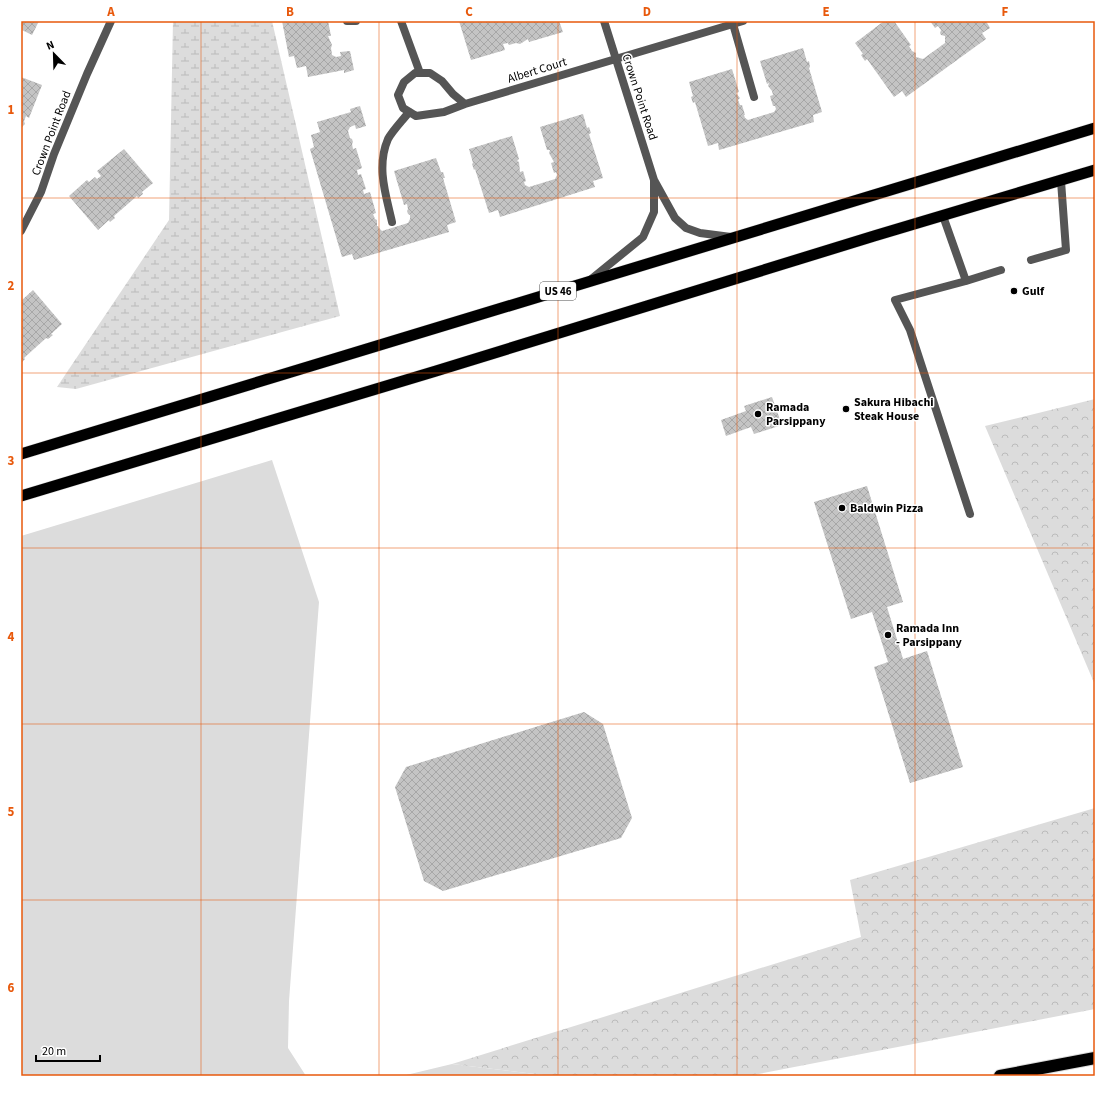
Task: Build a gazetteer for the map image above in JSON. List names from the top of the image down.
{
  "streets": {
    "highway": ["US 46"],
    "street": ["Albert Court", "Crown Point Road"]
  },
  "crossings": [
    ["Albert Court", "Crown Point Road"],
    ["Crown Point Road", "US 46"]
  ],
  "places": [
    "Gulf",
    "Sakura Hibachi Steak House",
    "Ramada Parsippany",
    "Baldwin Pizza",
    "Ramada Inn - Parsippany"
  ],
  "scale_bar": "20 m",
  "north": "top left",
  "grid": {
    "columns": [
      "A",
      "B",
      "C",
      "D",
      "E",
      "F"
    ],
    "rows": [
      "1",
      "2",
      "3",
      "4",
      "5",
      "6"
    ]
  }
}
